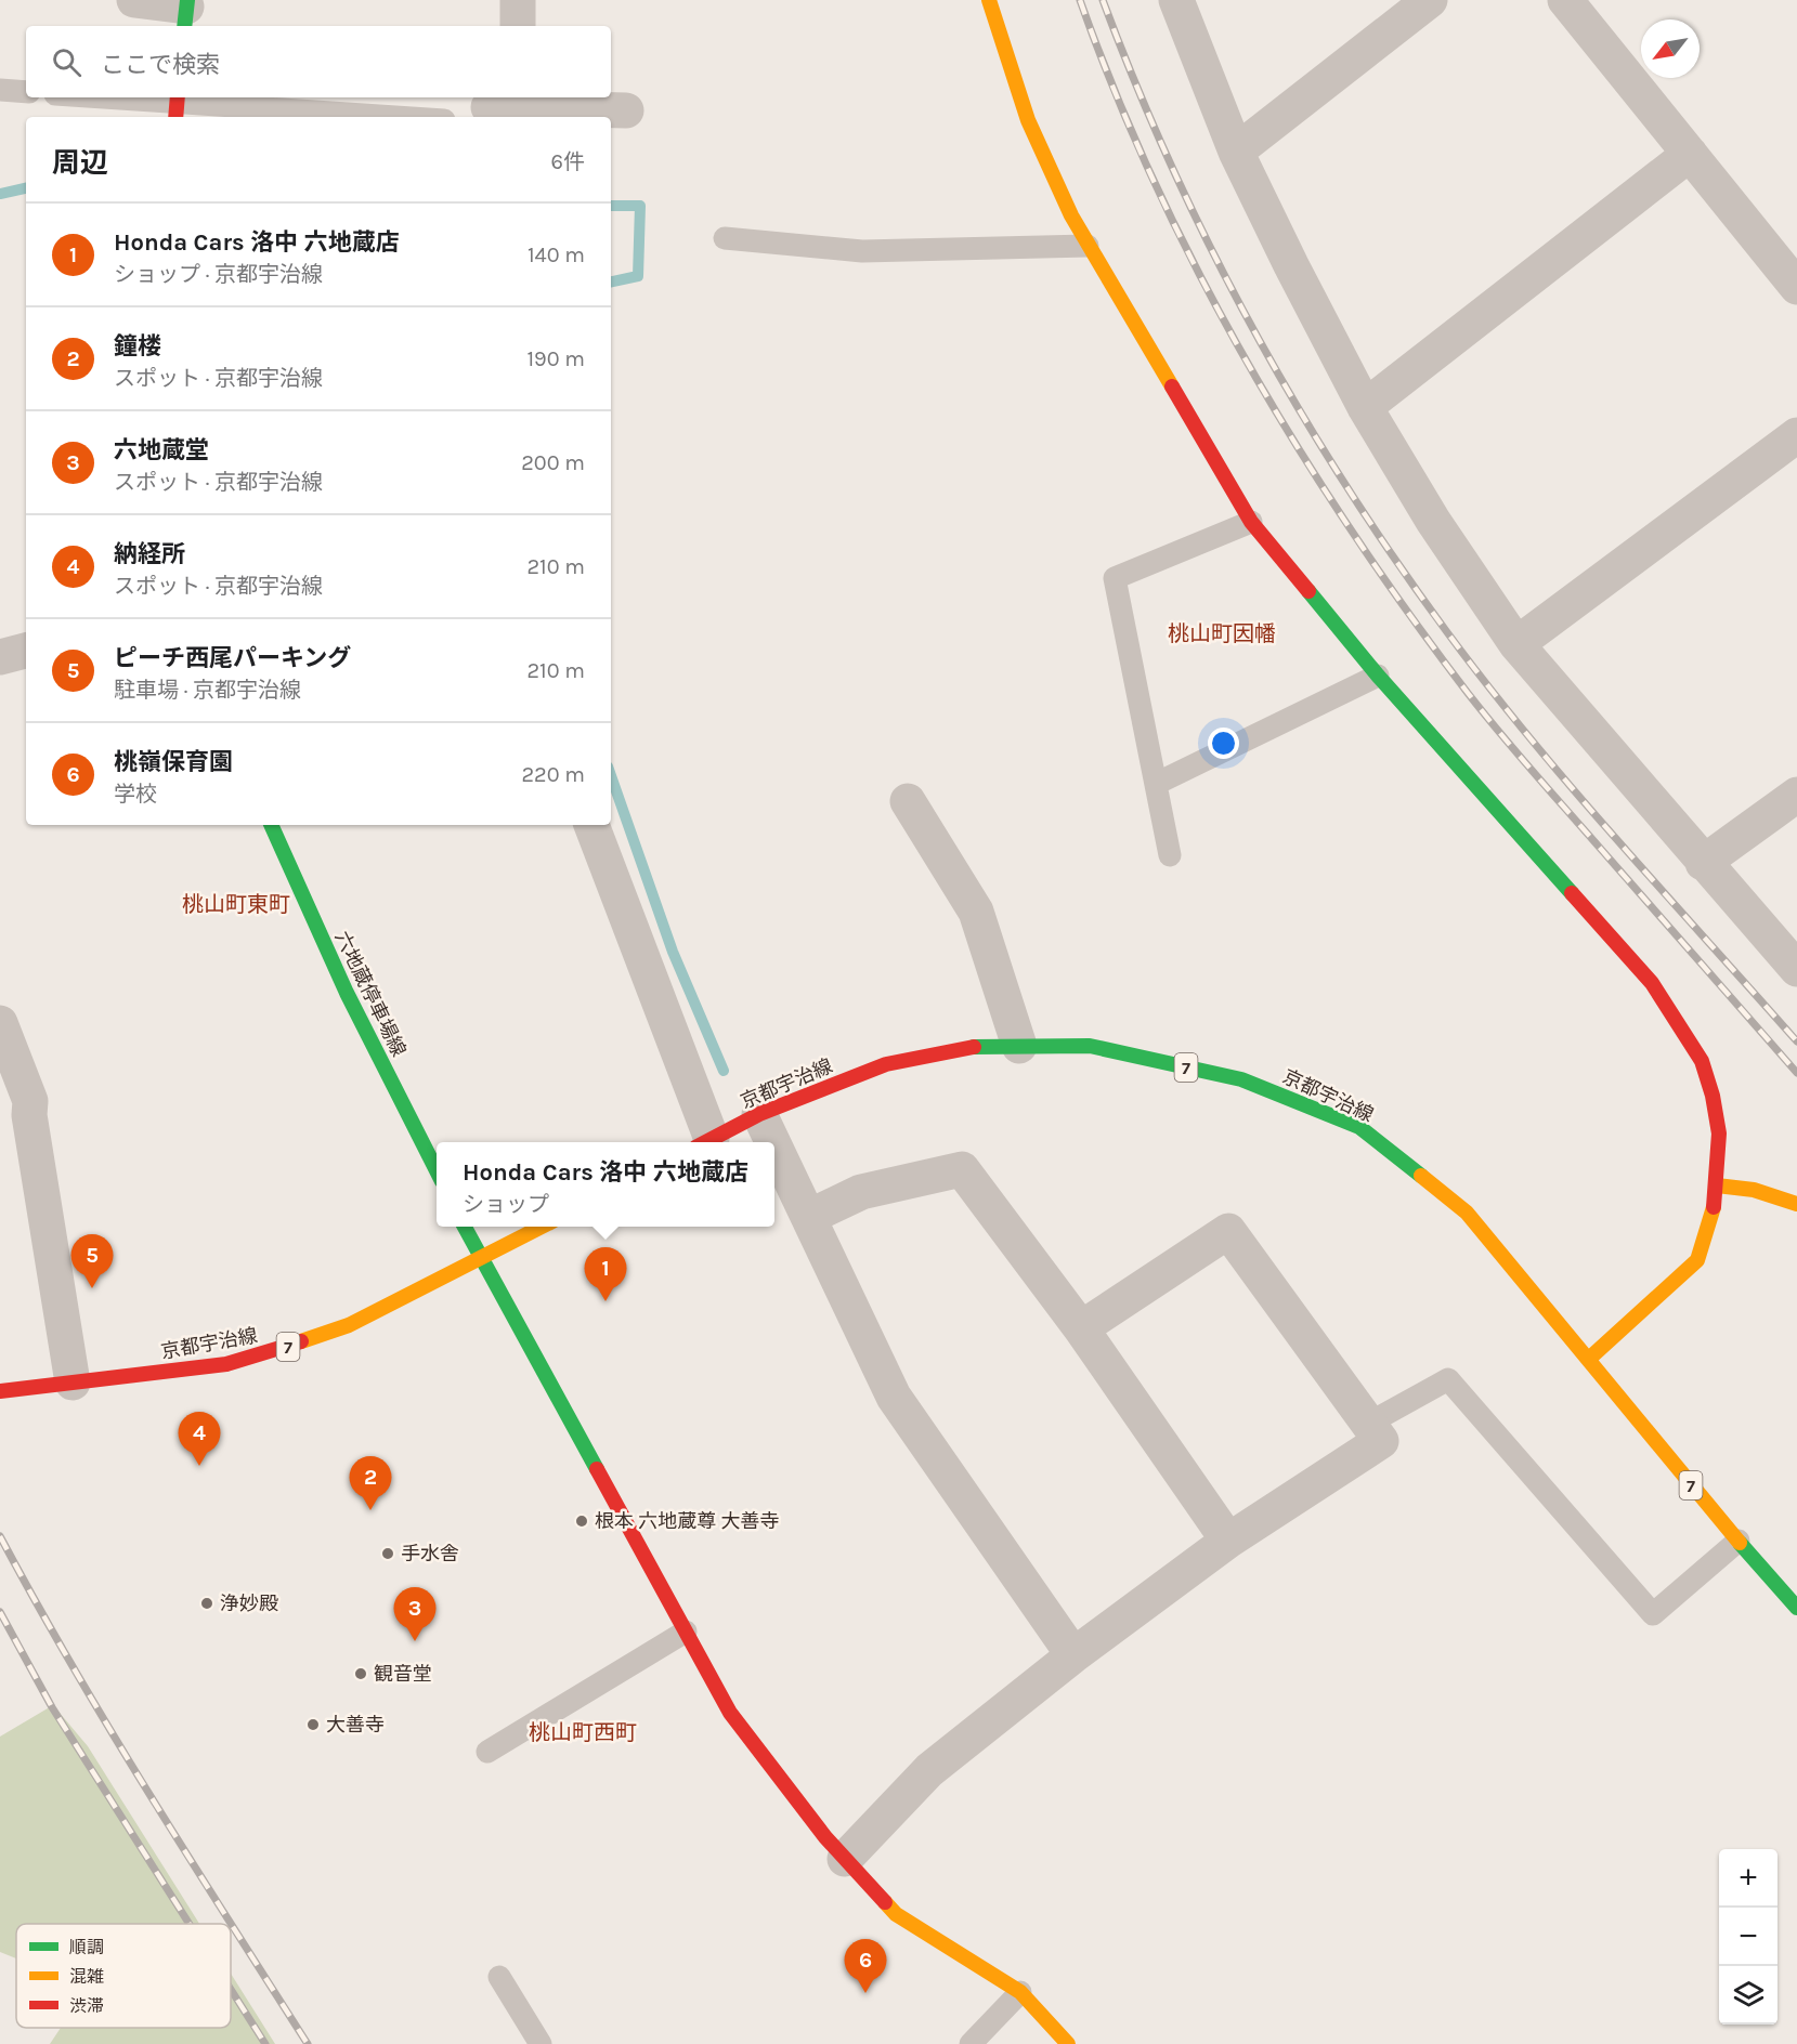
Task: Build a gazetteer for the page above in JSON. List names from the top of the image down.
{
  "streets": {
    "street": ["六地蔵停車場線", "7", "京都宇治線"]
  },
  "districts": ["桃山町因幡", "桃山町東町", "桃山町西町"],
  "places": [
    "根本 六地蔵尊 大善寺",
    "手水舎",
    "浄妙殿",
    "観音堂",
    "大善寺"
  ],
  "legend": ["順調", "混雑", "渋滞"],
  "north": "bottom left",
  "page": {
    "search": "ここで検索",
    "heading": ["周辺", "6件"],
    "list": [
      {
        "mark": "1",
        "name": "Honda Cars 洛中 六地蔵店",
        "note": "ショップ · 京都宇治線",
        "value": "140 m"
      },
      {
        "mark": "2",
        "name": "鐘楼",
        "note": "スポット · 京都宇治線",
        "value": "190 m"
      },
      {
        "mark": "3",
        "name": "六地蔵堂",
        "note": "スポット · 京都宇治線",
        "value": "200 m"
      },
      {
        "mark": "4",
        "name": "納経所",
        "note": "スポット · 京都宇治線",
        "value": "210 m"
      },
      {
        "mark": "5",
        "name": "ピーチ西尾パーキング",
        "note": "駐車場 · 京都宇治線",
        "value": "210 m"
      },
      {
        "mark": "6",
        "name": "桃嶺保育園",
        "note": "学校",
        "value": "220 m"
      }
    ],
    "popup": ["Honda Cars 洛中 六地蔵店", "ショップ"],
    "pins": [
      "5",
      "1",
      "4",
      "2",
      "3",
      "6"
    ],
    "map_buttons": ["+", "−"]
  }
}
